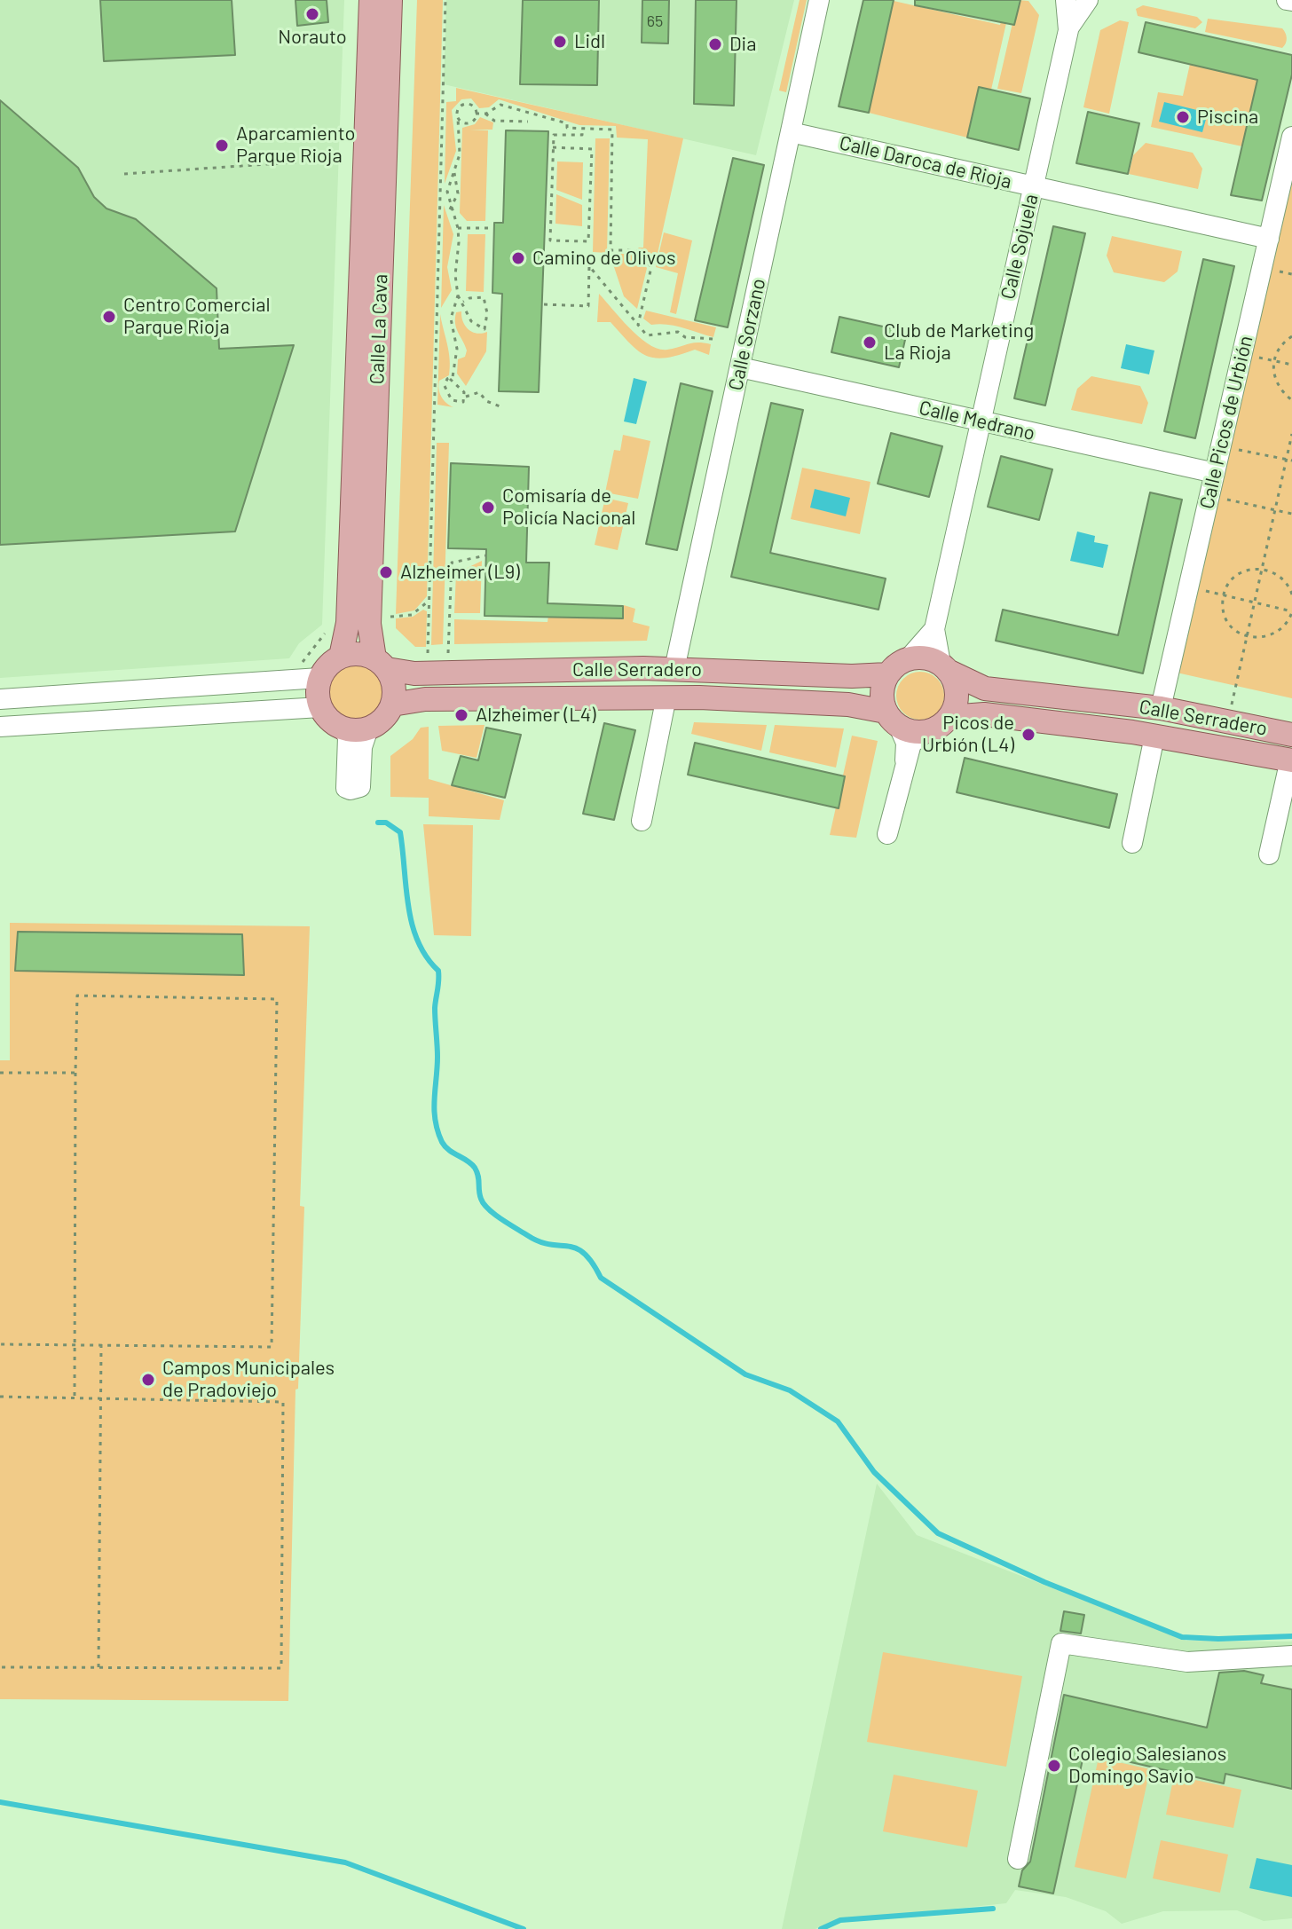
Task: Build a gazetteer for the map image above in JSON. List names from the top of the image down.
{
  "streets": {
    "main road": ["Calle La Cava", "Calle Serradero"],
    "street": [
      "Calle Daroca de Rioja",
      "Calle Sojuela",
      "Calle Sorzano",
      "Calle Medrano",
      "Calle Picos de Urbión"
    ]
  },
  "crossings": [
    ["Calle Daroca de Rioja", "Calle Sojuela"],
    ["Calle Daroca de Rioja", "Calle Sorzano"],
    ["Calle Daroca de Rioja", "Calle Picos de Urbión"],
    ["Calle Sojuela", "Calle Medrano"],
    ["Calle Sojuela", "Calle Serradero"],
    ["Calle La Cava", "Calle Serradero"],
    ["Calle Sorzano", "Calle Medrano"],
    ["Calle Sorzano", "Calle Serradero"],
    ["Calle Medrano", "Calle Picos de Urbión"],
    ["Calle Picos de Urbión", "Calle Serradero"]
  ],
  "places": [
    "Norauto",
    "Lidl",
    "Dia",
    "Piscina",
    "Aparcamiento Parque Rioja",
    "Camino de Olivos",
    "Centro Comercial Parque Rioja",
    "Club de Marketing La Rioja",
    "Comisaría de Policía Nacional",
    "Alzheimer (L9)",
    "Alzheimer (L4)",
    "Picos de Urbión (L4)",
    "Campos Municipales de Pradoviejo",
    "Colegio Salesianos Domingo Savio"
  ],
  "house_numbers": ["65"]
}
